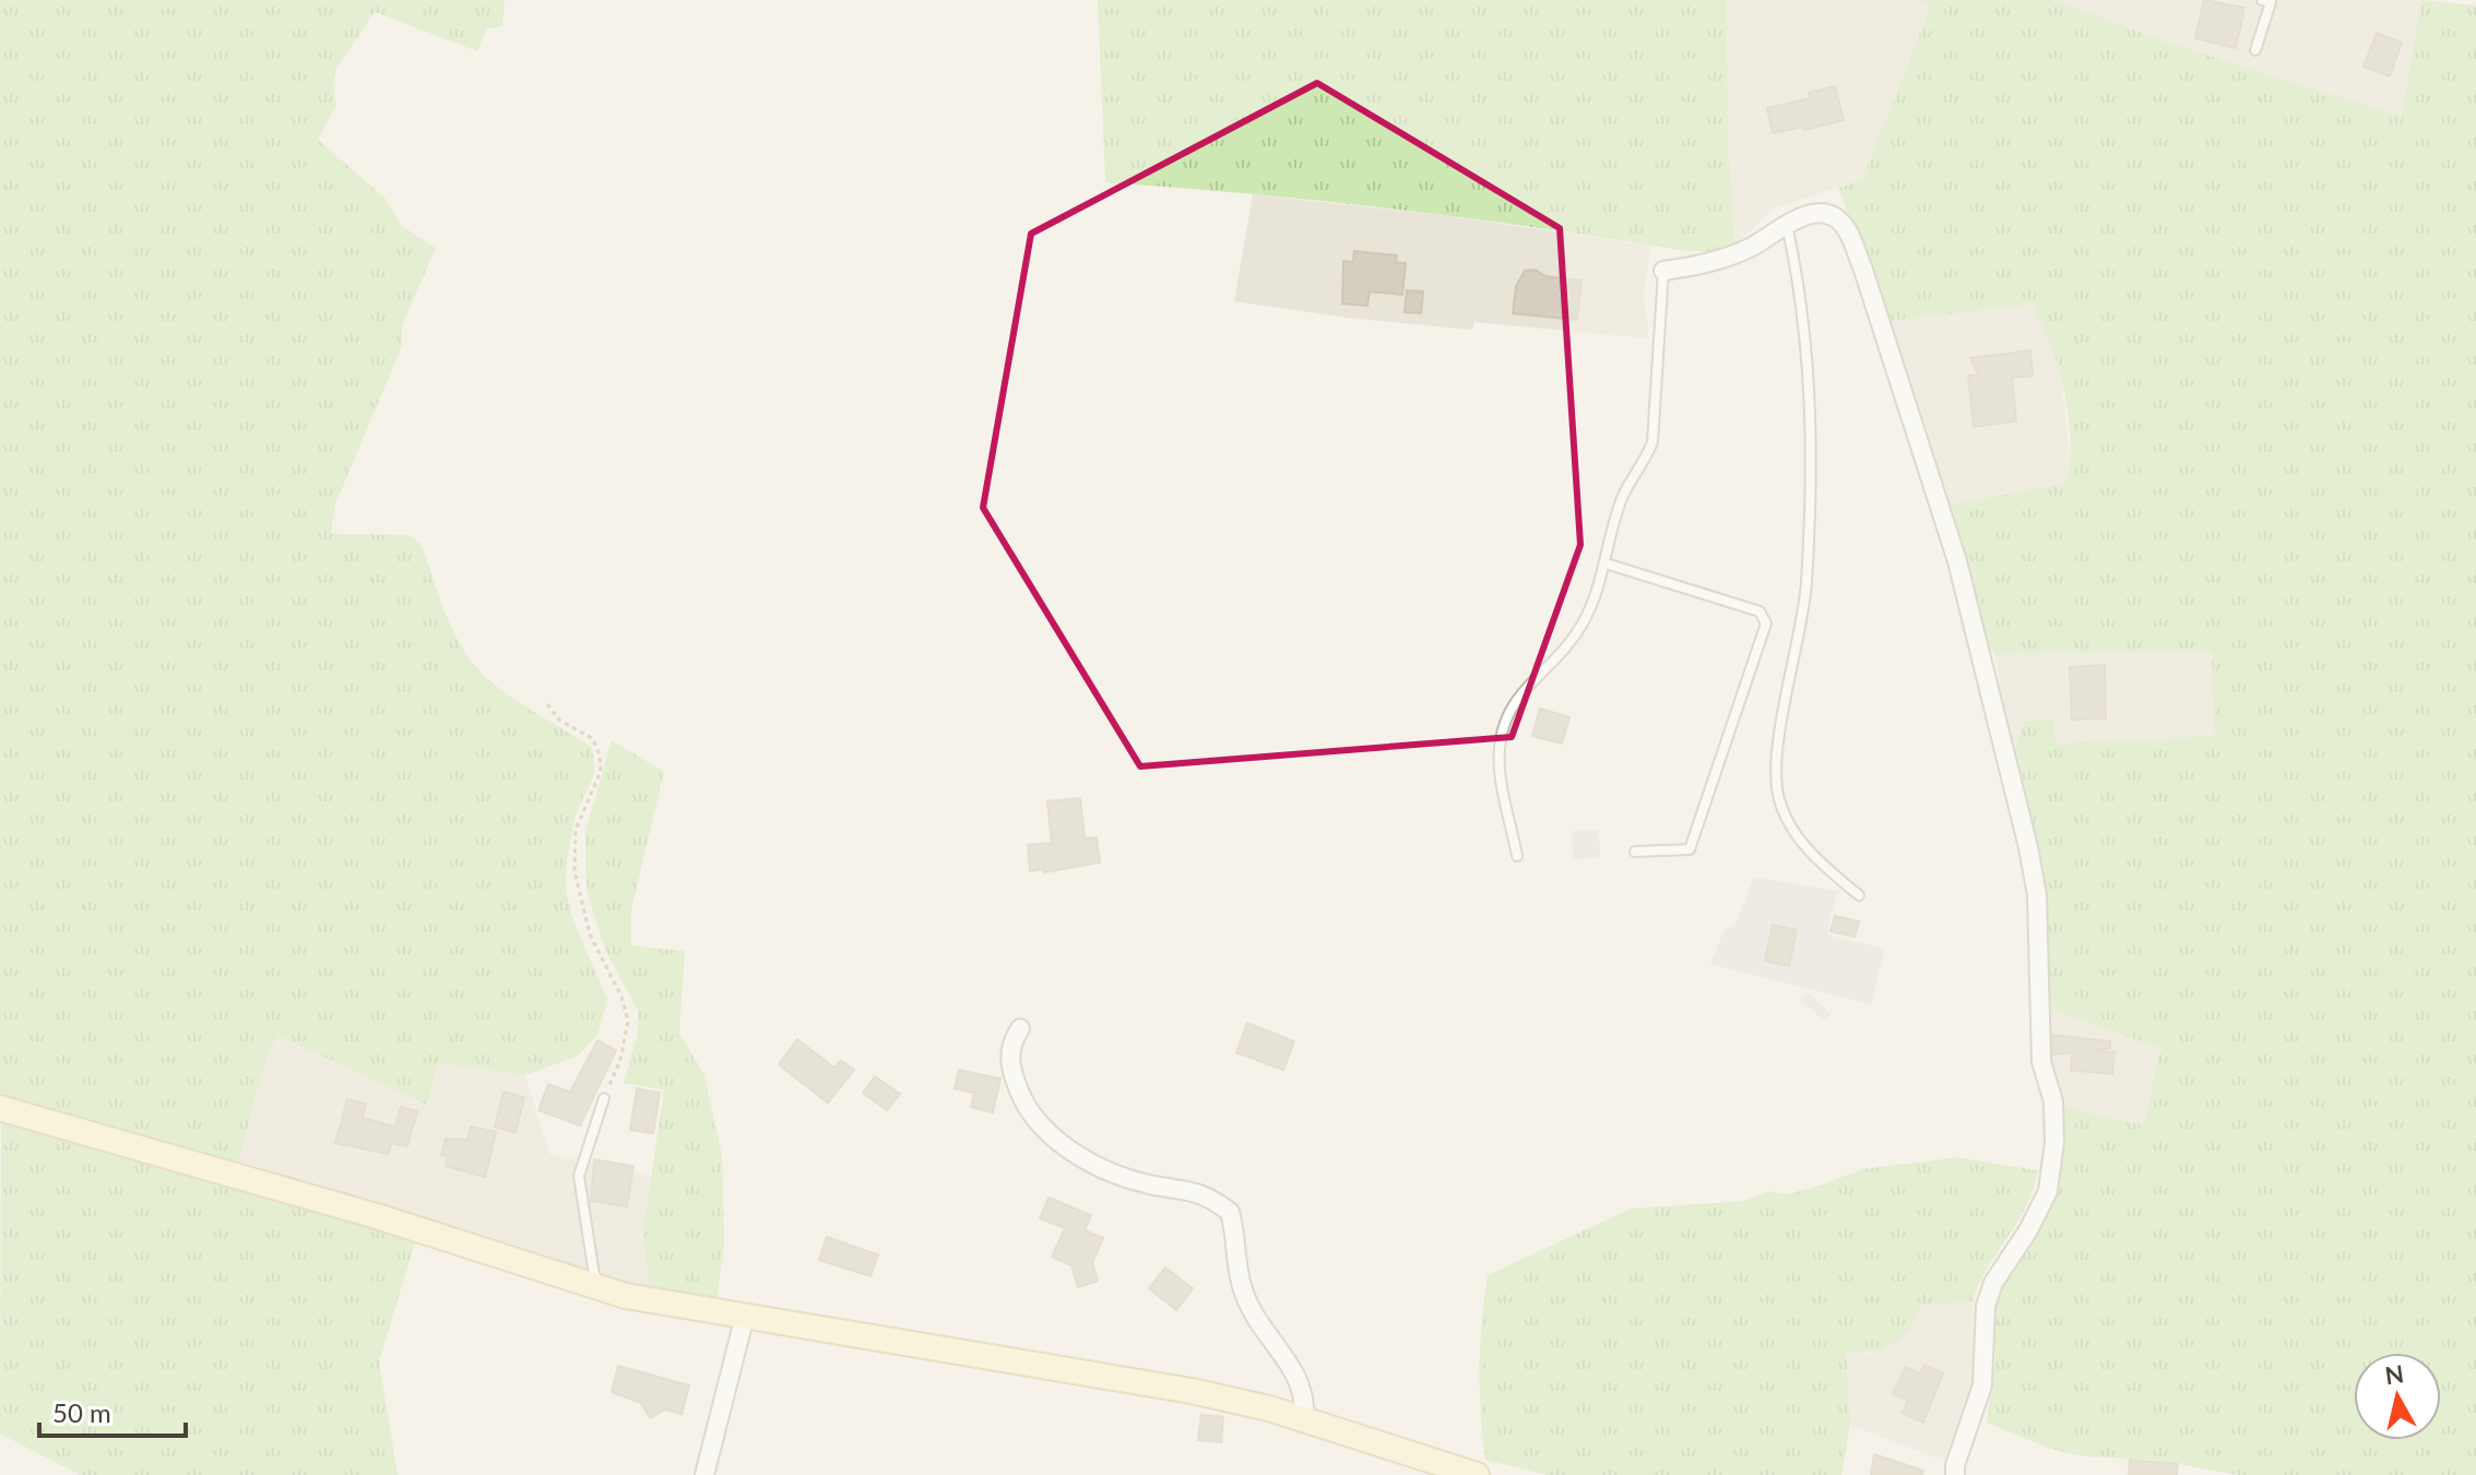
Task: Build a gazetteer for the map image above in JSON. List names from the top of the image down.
{
  "scale_bar": "50 m",
  "north": "top"
}
